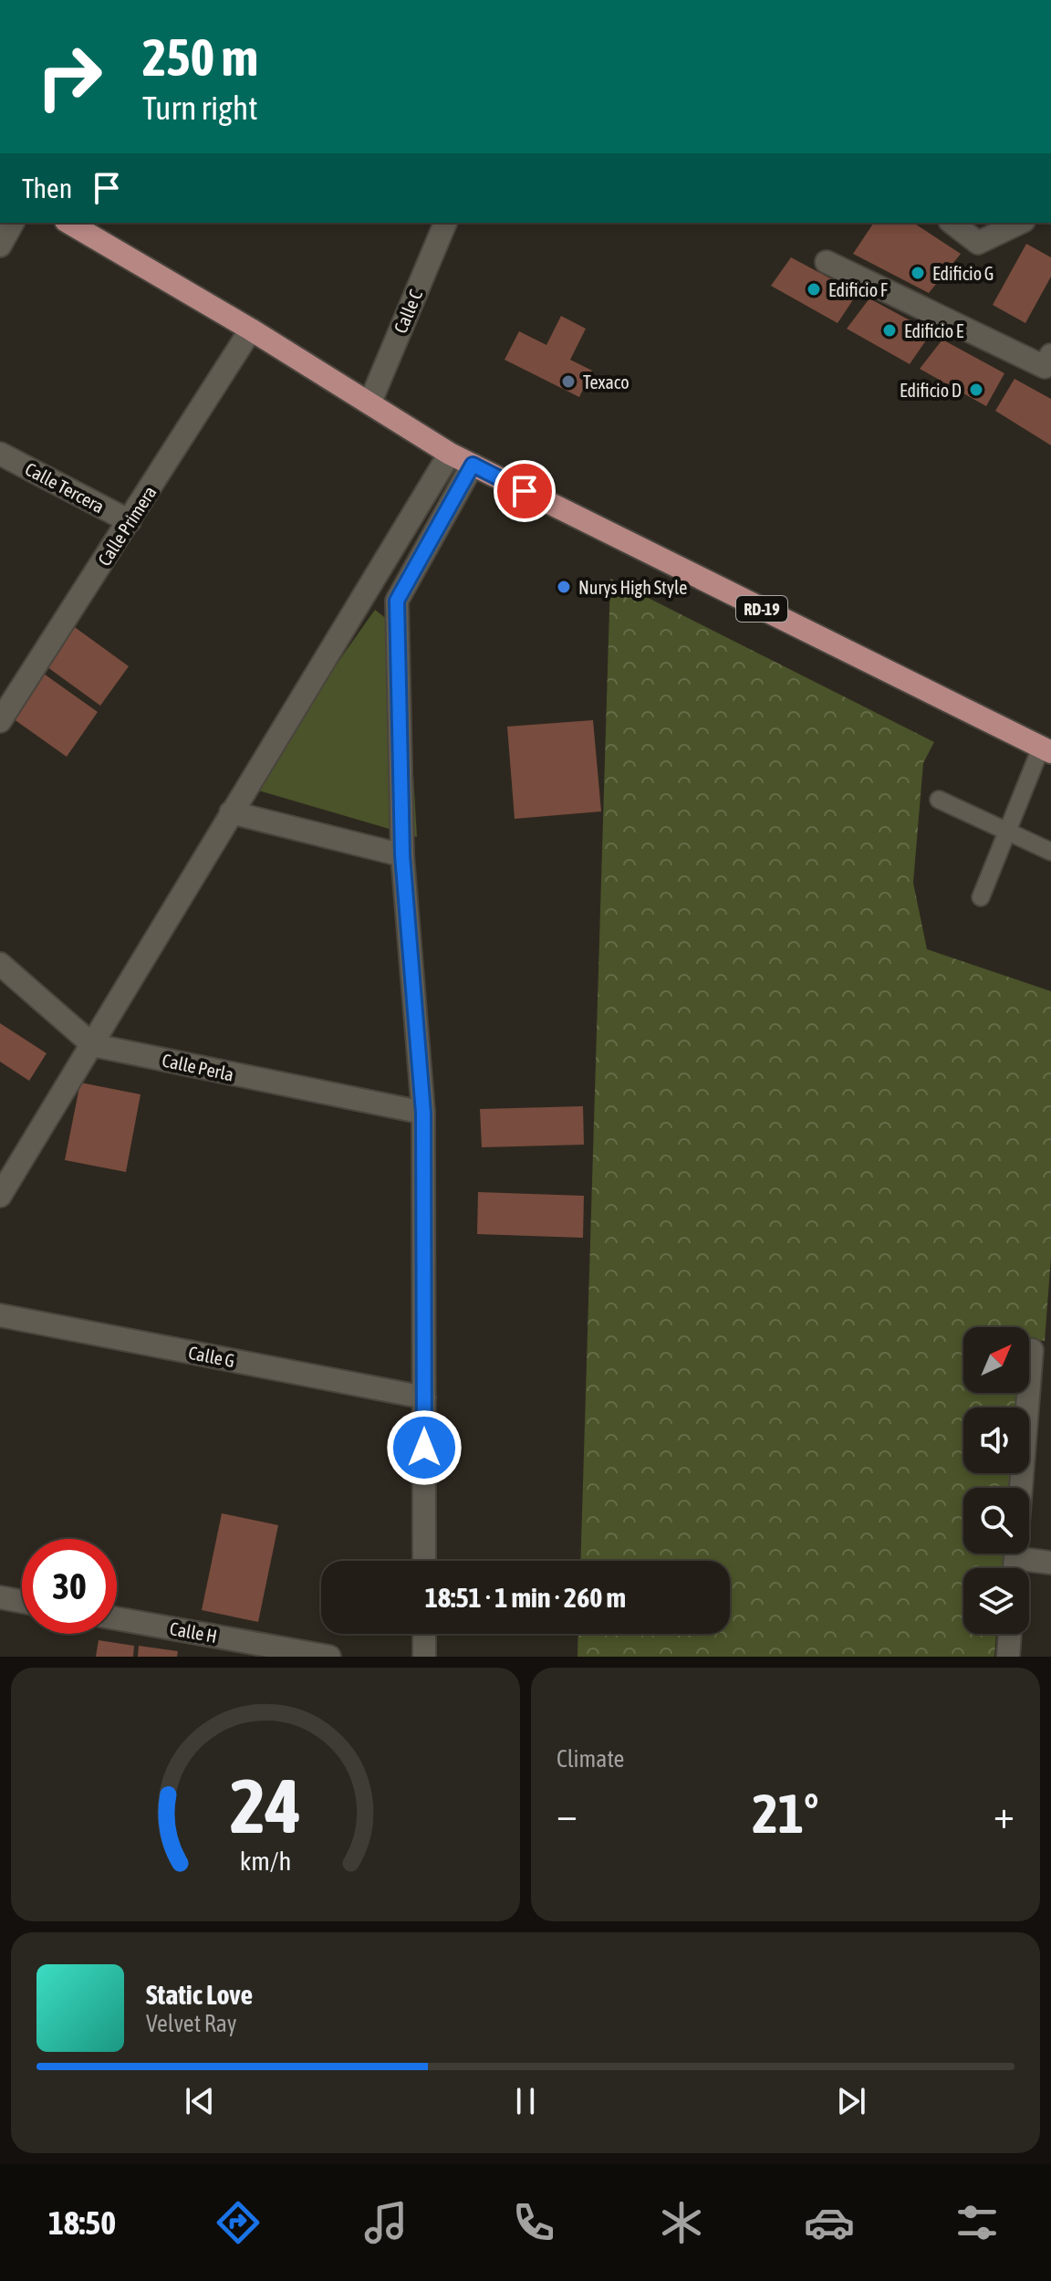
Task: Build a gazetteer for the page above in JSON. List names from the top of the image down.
{
  "streets": {
    "main road": ["RD-19"],
    "street": [
      "Calle C",
      "Calle Tercera",
      "Calle Primera",
      "Calle Perla",
      "Calle G",
      "Calle H"
    ]
  },
  "crossings": [
    ["Calle C", "RD-19"],
    ["Calle Tercera", "Calle Primera"],
    ["Calle Primera", "RD-19"]
  ],
  "places": [
    "Edificio G",
    "Edificio F",
    "Edificio E",
    "Texaco",
    "Edificio D",
    "Nurys High Style"
  ],
  "north": "top right",
  "page": {
    "turn": ["250 m", "Turn right"],
    "then": "Then",
    "limit": "30",
    "trip": "18:51 · 1 min · 260 m",
    "tile": "Climate",
    "heat": ["−", "21°", "+"],
    "song": ["Static Love", "Velvet Ray"],
    "tabs": "18:50",
    "gauge": ["24", "km/h"]
  }
}
